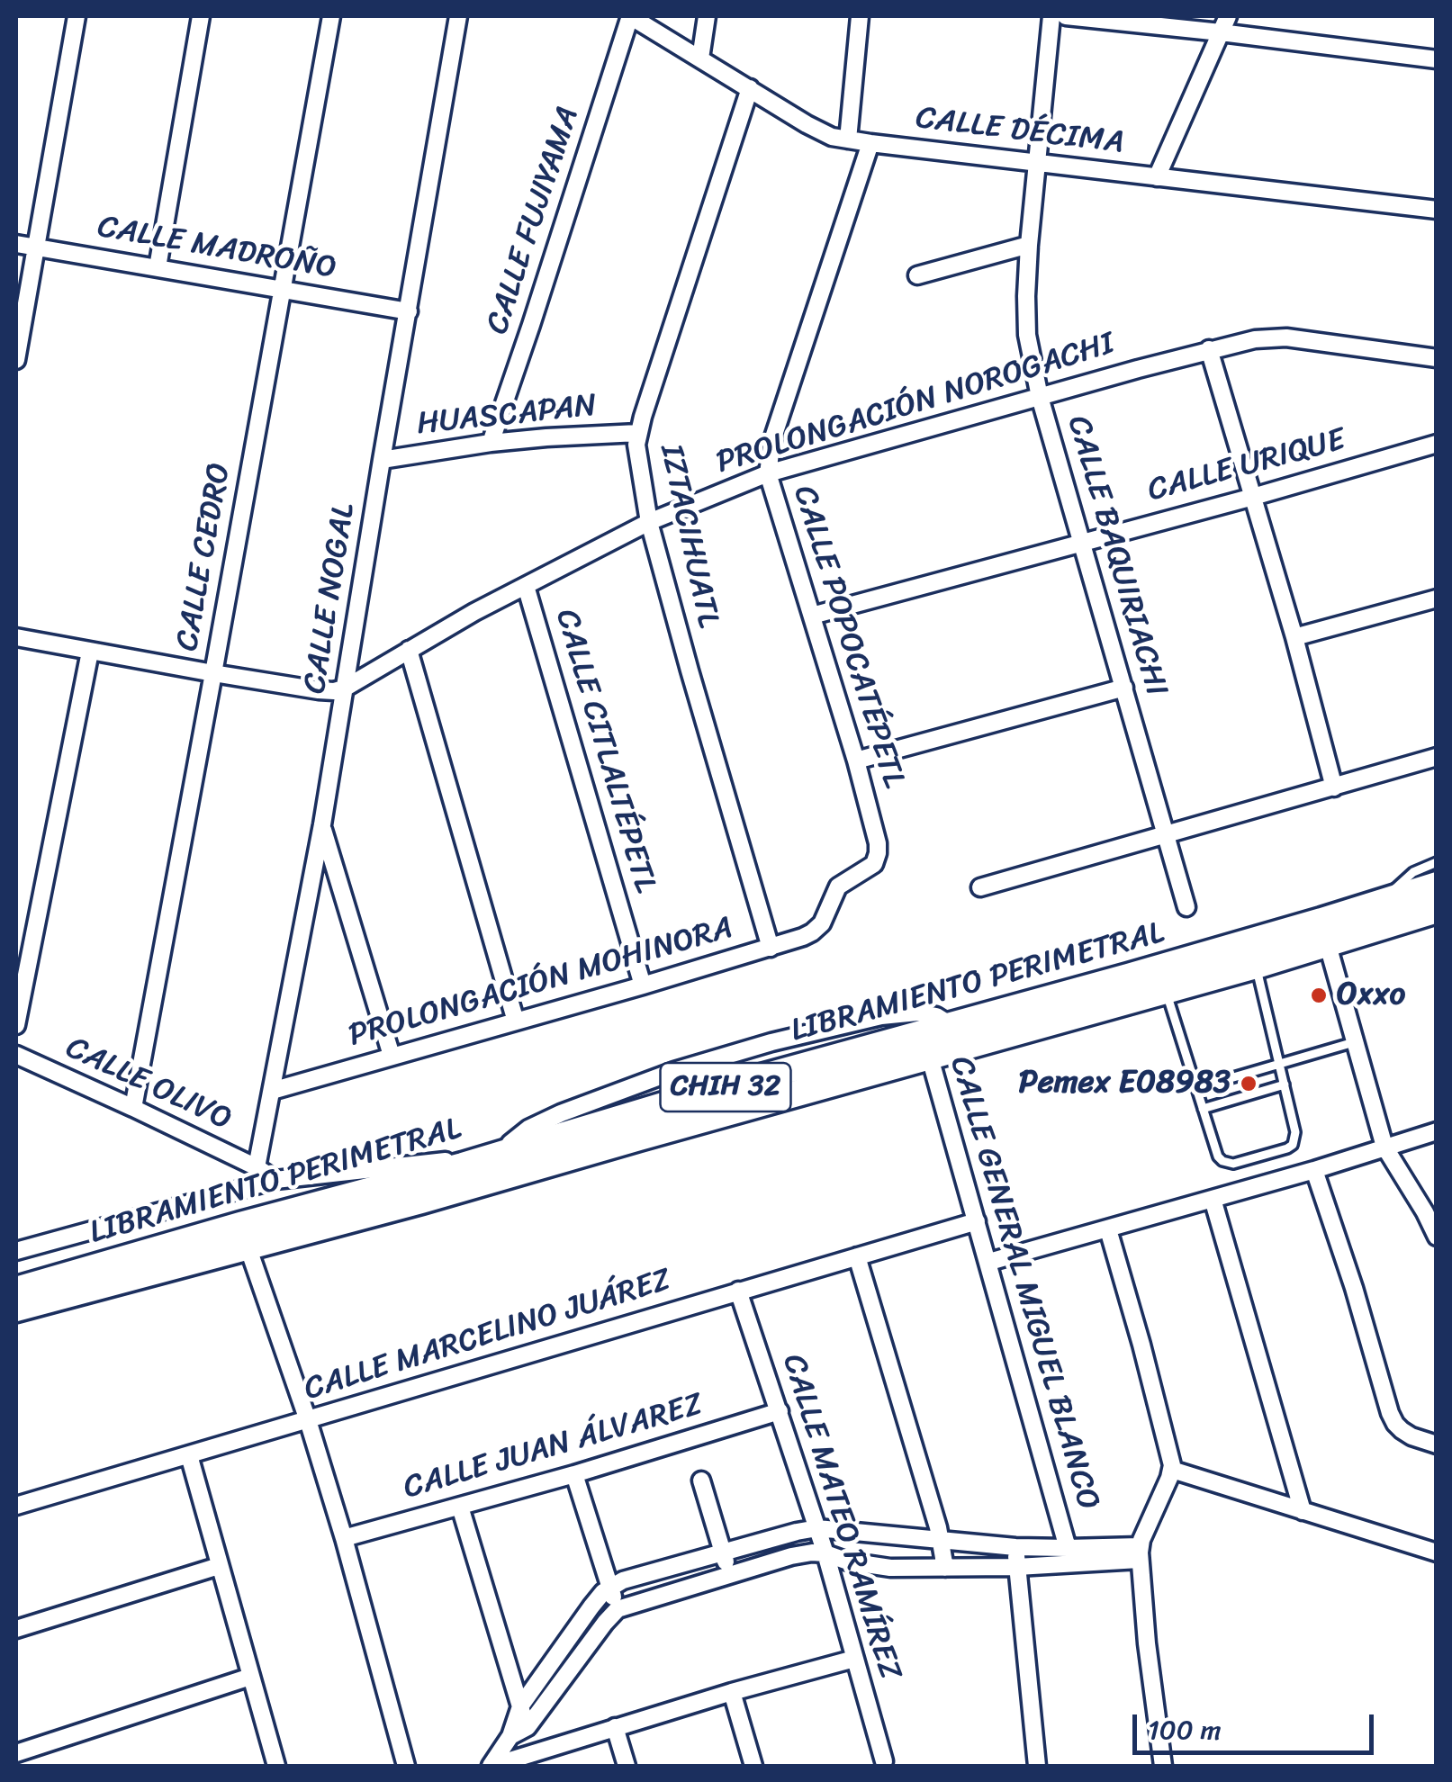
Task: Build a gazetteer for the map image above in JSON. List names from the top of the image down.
{
  "streets": {
    "main road": ["LIBRAMIENTO PERIMETRAL", "CHIH 32"],
    "street": [
      "CALLE DÉCIMA",
      "CALLE FUJIYAMA",
      "CALLE MADROÑO",
      "PROLONGACIÓN NOROGACHI",
      "HUASCAPAN",
      "CALLE URIQUE",
      "IZTACIHUATL",
      "CALLE BAQUIRIACHI",
      "CALLE CEDRO",
      "CALLE NOGAL",
      "CALLE POPOCATÉPETL",
      "CALLE CITLALTÉPETL",
      "PROLONGACIÓN MOHINORA",
      "CALLE OLIVO",
      "CALLE GENERAL MIGUEL BLANCO",
      "CALLE MARCELINO JUÁREZ",
      "CALLE JUAN ÁLVAREZ",
      "CALLE MATEO RAMÍREZ"
    ]
  },
  "crossings": [
    ["CALLE DÉCIMA", "CALLE FUJIYAMA"],
    ["CALLE DÉCIMA", "IZTACIHUATL"],
    ["CALLE DÉCIMA", "CALLE BAQUIRIACHI"],
    ["CALLE DÉCIMA", "CALLE POPOCATÉPETL"],
    ["CALLE FUJIYAMA", "HUASCAPAN"],
    ["CALLE MADROÑO", "CALLE CEDRO"],
    ["CALLE MADROÑO", "CALLE NOGAL"],
    ["PROLONGACIÓN NOROGACHI", "IZTACIHUATL"],
    ["PROLONGACIÓN NOROGACHI", "CALLE BAQUIRIACHI"],
    ["PROLONGACIÓN NOROGACHI", "CALLE NOGAL"],
    ["PROLONGACIÓN NOROGACHI", "CALLE POPOCATÉPETL"],
    ["PROLONGACIÓN NOROGACHI", "CALLE CITLALTÉPETL"],
    ["HUASCAPAN", "IZTACIHUATL"],
    ["HUASCAPAN", "CALLE NOGAL"],
    ["CALLE URIQUE", "CALLE BAQUIRIACHI"],
    ["CALLE URIQUE", "CALLE POPOCATÉPETL"],
    ["IZTACIHUATL", "PROLONGACIÓN MOHINORA"],
    ["CALLE CEDRO", "CALLE OLIVO"],
    ["CALLE NOGAL", "PROLONGACIÓN MOHINORA"],
    ["CALLE NOGAL", "CALLE OLIVO"],
    ["CALLE POPOCATÉPETL", "PROLONGACIÓN MOHINORA"],
    ["CALLE CITLALTÉPETL", "PROLONGACIÓN MOHINORA"],
    ["LIBRAMIENTO PERIMETRAL", "CALLE GENERAL MIGUEL BLANCO"],
    ["CALLE GENERAL MIGUEL BLANCO", "CALLE MARCELINO JUÁREZ"],
    ["CALLE MARCELINO JUÁREZ", "CALLE MATEO RAMÍREZ"],
    ["CALLE JUAN ÁLVAREZ", "CALLE MATEO RAMÍREZ"]
  ],
  "places": ["Oxxo", "Pemex E08983"],
  "scale_bar": "100 m"
}
